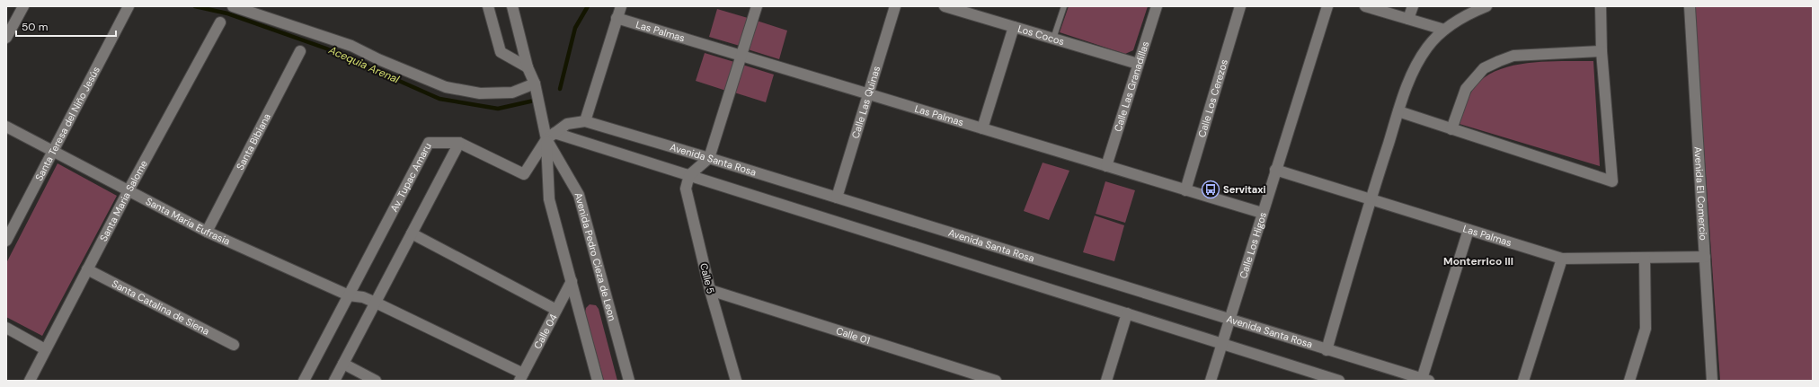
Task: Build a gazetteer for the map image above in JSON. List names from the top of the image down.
{
  "streets": {
    "street": [
      "Las Palmas",
      "Los Cocos",
      "Calle Las Granadillas",
      "Calle Los Cerezos",
      "Calle Las Quinas",
      "Santa Teresa del Niño Jesús",
      "Santa Bibiana",
      "Avenida Santa Rosa",
      "Av. Tupac Amaru",
      "Avenida El Comercio",
      "Santa Maria Salome",
      "Santa Maria Eufrasia",
      "Calle Los Higos",
      "Avenida Pedro Cieza de Leon",
      "Calle 5",
      "Santa Catalina de Siena",
      "Calle 04",
      "Calle 01"
    ]
  },
  "crossings": [
    ["Las Palmas", "Calle Las Granadillas"],
    ["Las Palmas", "Calle Los Cerezos"],
    ["Las Palmas", "Calle Las Quinas"],
    ["Las Palmas", "Avenida El Comercio"],
    ["Las Palmas", "Calle Los Higos"],
    ["Los Cocos", "Calle Las Granadillas"],
    ["Calle Las Quinas", "Avenida Santa Rosa"],
    ["Santa Teresa del Niño Jesús", "Santa Maria Eufrasia"],
    ["Santa Bibiana", "Santa Maria Eufrasia"],
    ["Avenida Santa Rosa", "Calle Los Higos"],
    ["Avenida Santa Rosa", "Avenida Pedro Cieza de Leon"],
    ["Av. Tupac Amaru", "Santa Maria Eufrasia"],
    ["Santa Maria Salome", "Santa Maria Eufrasia"],
    ["Santa Maria Salome", "Santa Catalina de Siena"],
    ["Santa Maria Eufrasia", "Calle 04"],
    ["Avenida Pedro Cieza de Leon", "Calle 04"],
    ["Calle 5", "Calle 01"]
  ],
  "districts": ["Monterrico III"],
  "water": ["Acequia Arenal"],
  "places": {
    "bus stop": ["Servitaxi"]
  },
  "scale_bar": "50 m"
}
